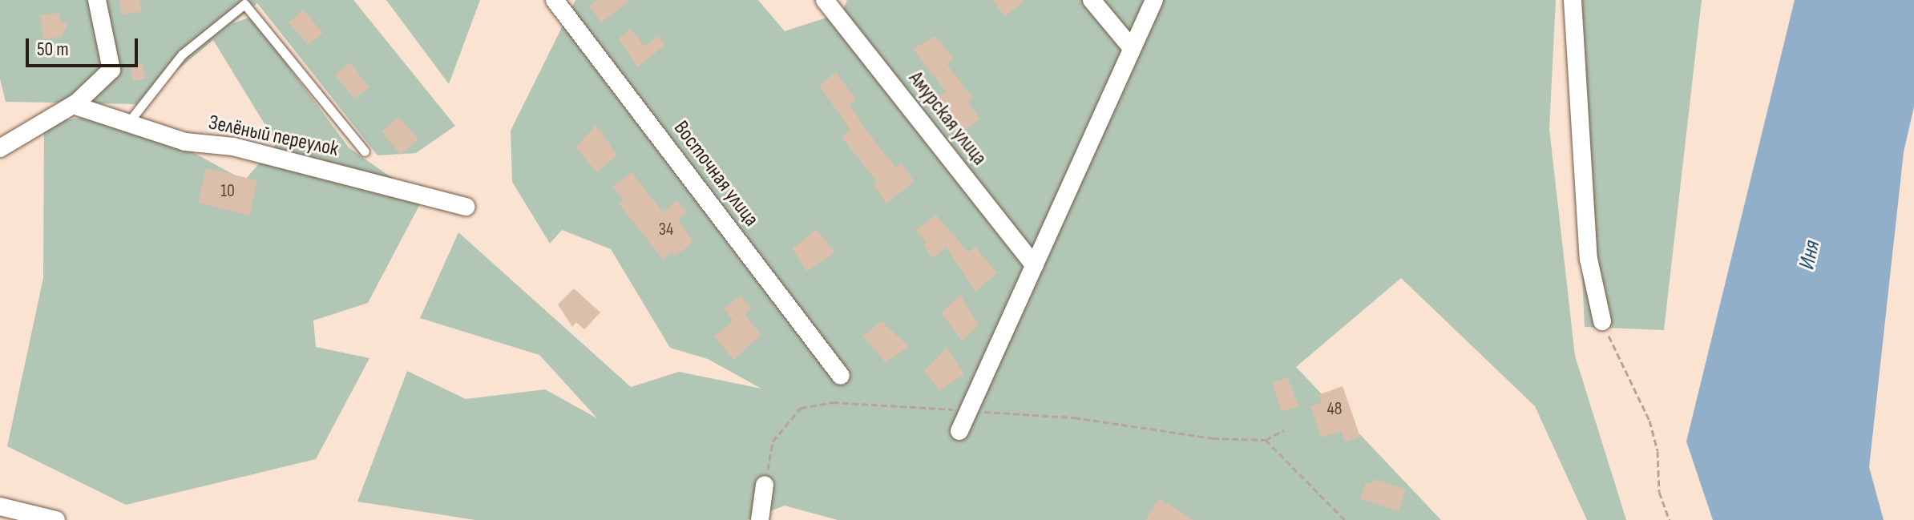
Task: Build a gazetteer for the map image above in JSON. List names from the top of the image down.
{
  "streets": {
    "street": ["Амурская улица", "Зелёный переулок", "Восточная улица"]
  },
  "water": ["Иня"],
  "house_numbers": ["10", "34", "48"],
  "scale_bar": "50 m"
}
